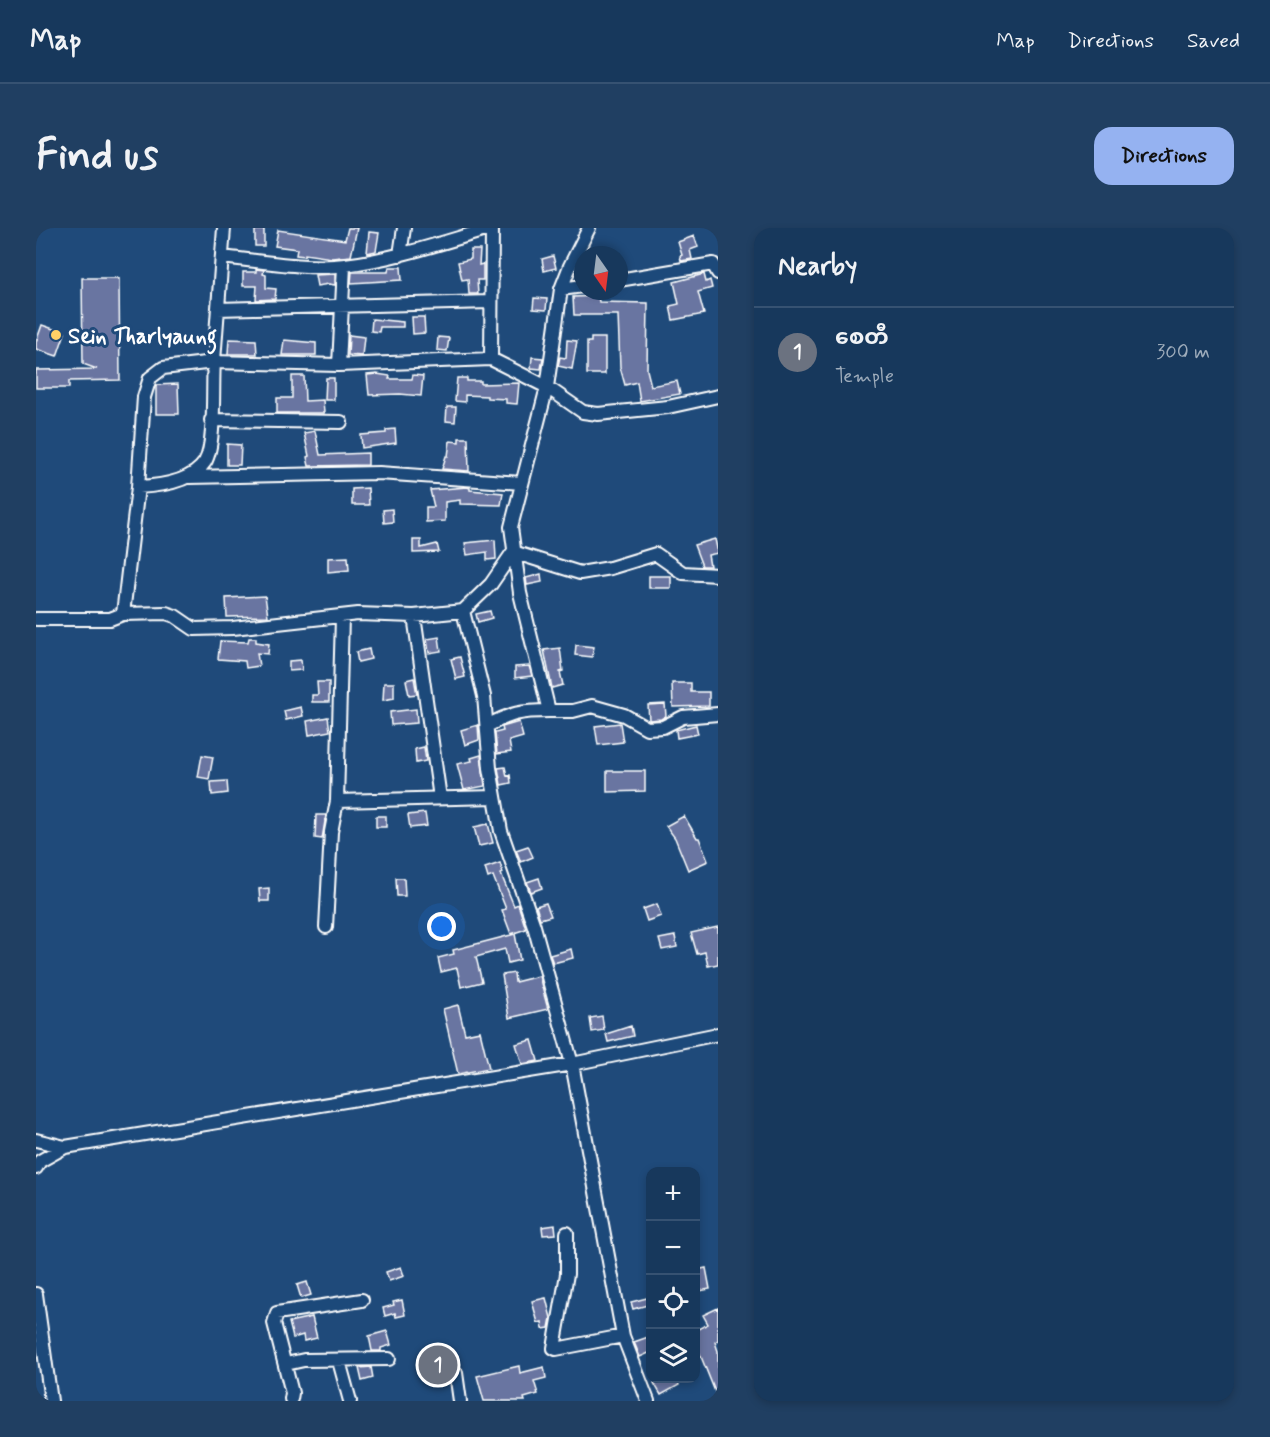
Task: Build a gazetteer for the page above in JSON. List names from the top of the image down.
{
  "places": ["Sein Tharlyaung"],
  "north": "bottom",
  "page": {
    "header": "Map",
    "nav": ["Map", "Directions", "Saved"],
    "buttons": "Directions",
    "title": "Find us",
    "heading": "Nearby",
    "list": [
      {
        "mark": "1",
        "name": "စေတီ",
        "note": "Temple",
        "value": "300 m"
      }
    ],
    "map_buttons": ["+", "−"],
    "pins": "1"
  }
}
